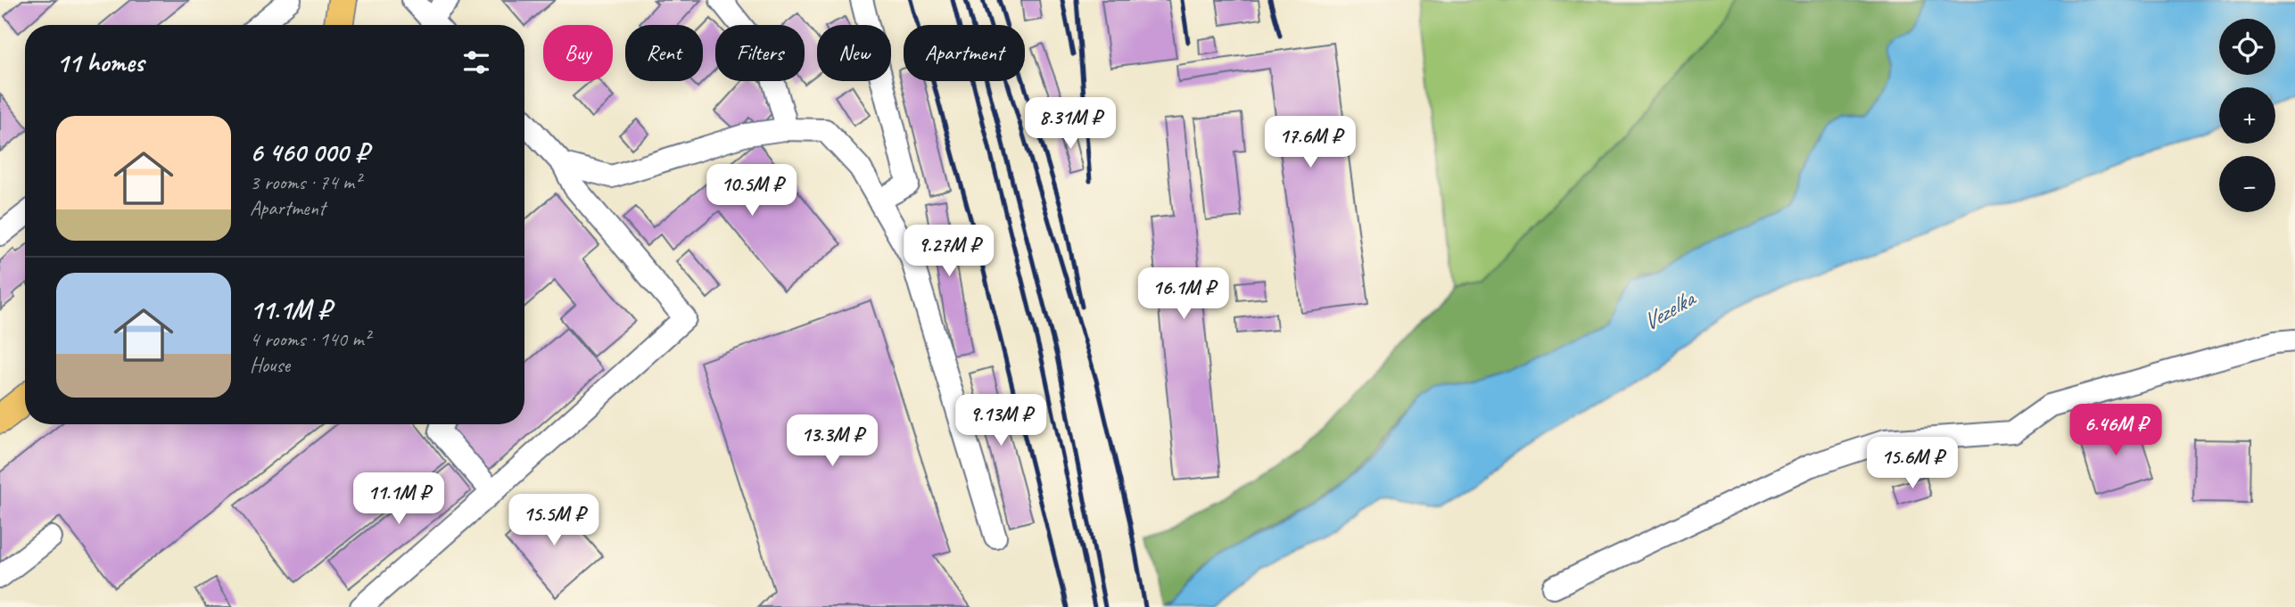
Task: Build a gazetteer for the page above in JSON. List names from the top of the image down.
{
  "water": ["Vezelka"],
  "page": {
    "map_buttons": ["+", "−"],
    "chip": [
      "Buy",
      "Rent",
      "Filters",
      "New",
      "Apartment"
    ],
    "heading": "11 homes",
    "price": [
      "8.31M ₽",
      "17.6M ₽",
      "10.5M ₽",
      "9.27M ₽",
      "16.1M ₽",
      "9.13M ₽",
      "6.46M ₽",
      "13.3M ₽",
      "15.6M ₽",
      "11.1M ₽",
      "15.5M ₽"
    ],
    "list": [
      {
        "name": "6 460 000 ₽",
        "note": "3 rooms · 74 m² · Apartment"
      },
      {
        "name": "11.1M ₽",
        "note": "4 rooms · 140 m² · House"
      }
    ]
  }
}
